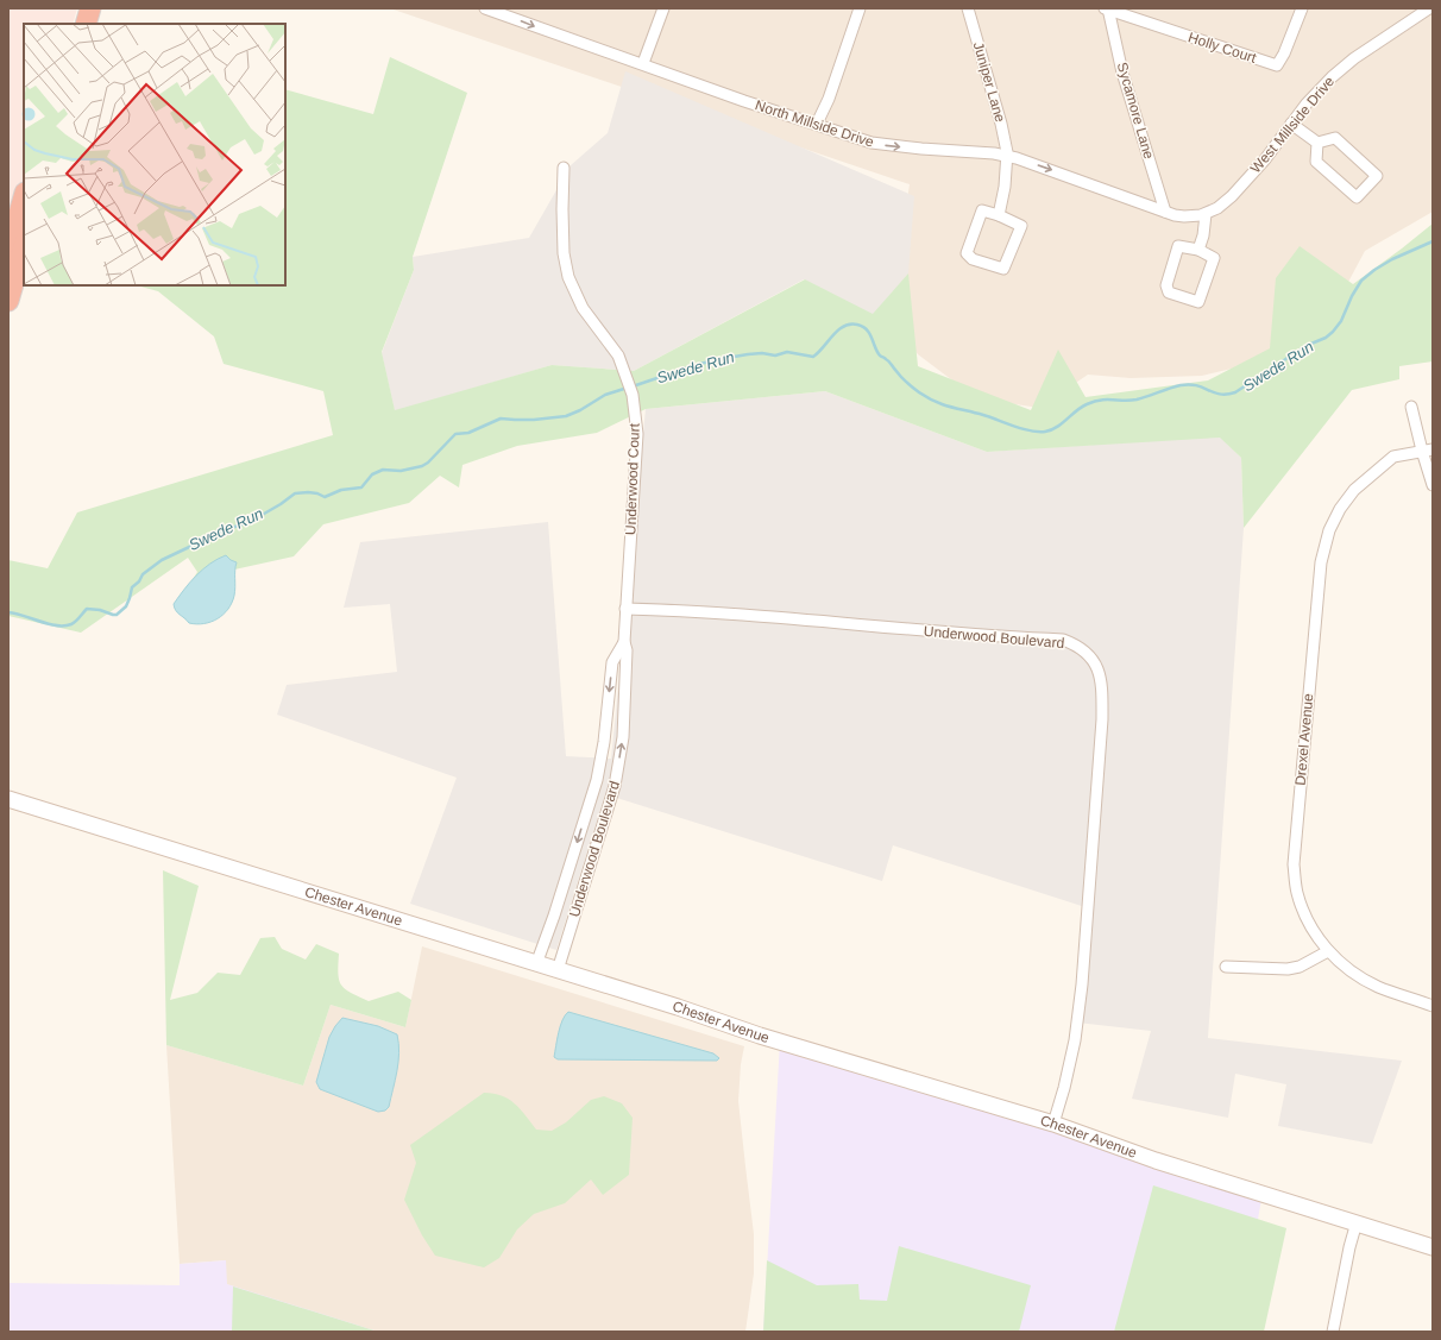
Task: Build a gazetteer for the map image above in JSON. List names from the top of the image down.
{
  "streets": {
    "street": [
      "Holly Court",
      "Juniper Lane",
      "Sycamore Lane",
      "North Millside Drive",
      "West Millside Drive",
      "Underwood Court",
      "Underwood Boulevard",
      "Drexel Avenue",
      "Chester Avenue"
    ]
  },
  "crossings": [
    ["Holly Court", "Sycamore Lane"],
    ["Juniper Lane", "North Millside Drive"],
    ["Sycamore Lane", "North Millside Drive"],
    ["North Millside Drive", "West Millside Drive"],
    ["Underwood Court", "Underwood Boulevard"],
    ["Underwood Boulevard", "Chester Avenue"]
  ],
  "one_way": ["North Millside Drive"],
  "water": ["Swede Run"]
}
